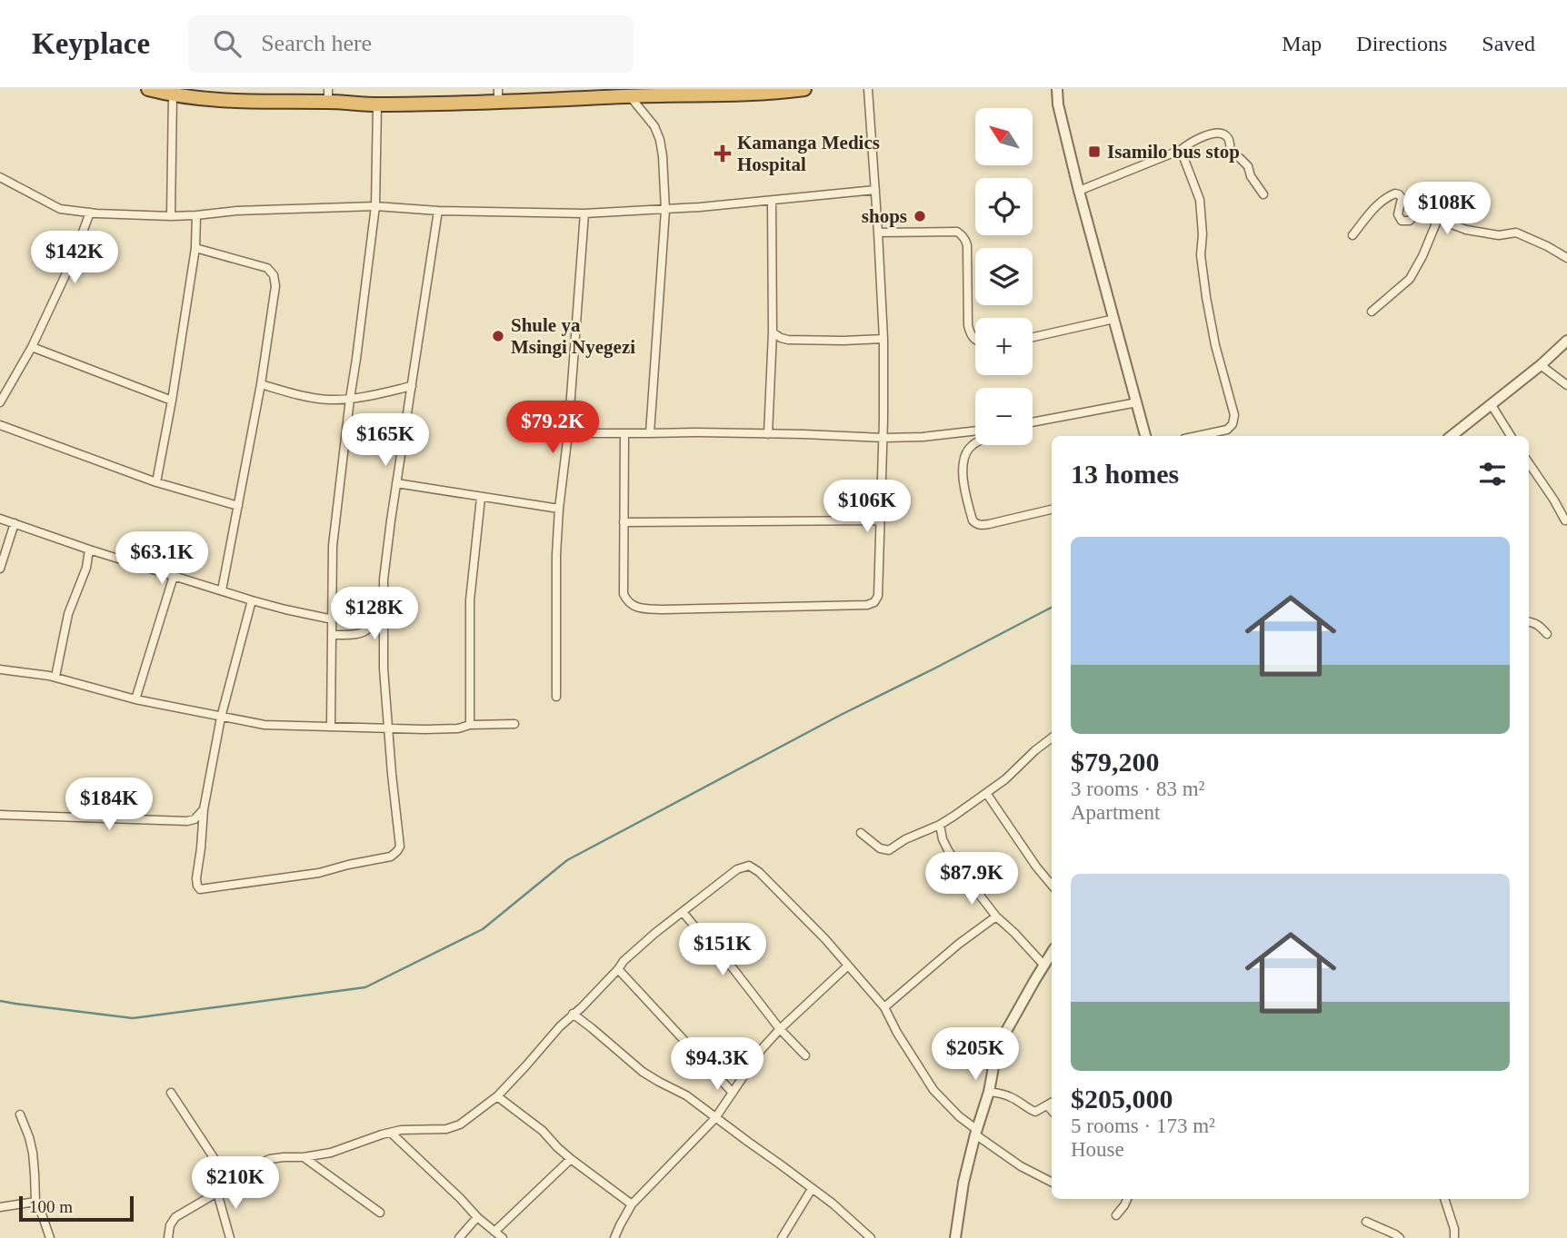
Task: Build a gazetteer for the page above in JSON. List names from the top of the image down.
{
  "places": {
    "transit": ["Isamilo bus stop"],
    "health": ["Kamanga Medics Hospital"],
    "other": ["shops", "Shule ya Msingi Nyegezi"]
  },
  "scale_bar": "100 m",
  "north": "top left",
  "page": {
    "header": "Keyplace",
    "search": "Search here",
    "nav": ["Map", "Directions", "Saved"],
    "map_buttons": ["+", "−"],
    "price": [
      "$108K",
      "$142K",
      "$79.2K",
      "$165K",
      "$106K",
      "$63.1K",
      "$128K",
      "$184K",
      "$87.9K",
      "$151K",
      "$205K",
      "$94.3K",
      "$210K"
    ],
    "heading": "13 homes",
    "list": [
      {
        "name": "$79,200",
        "note": "3 rooms · 83 m² · Apartment"
      },
      {
        "name": "$205,000",
        "note": "5 rooms · 173 m² · House"
      }
    ],
    "scale": "100 m"
  }
}
